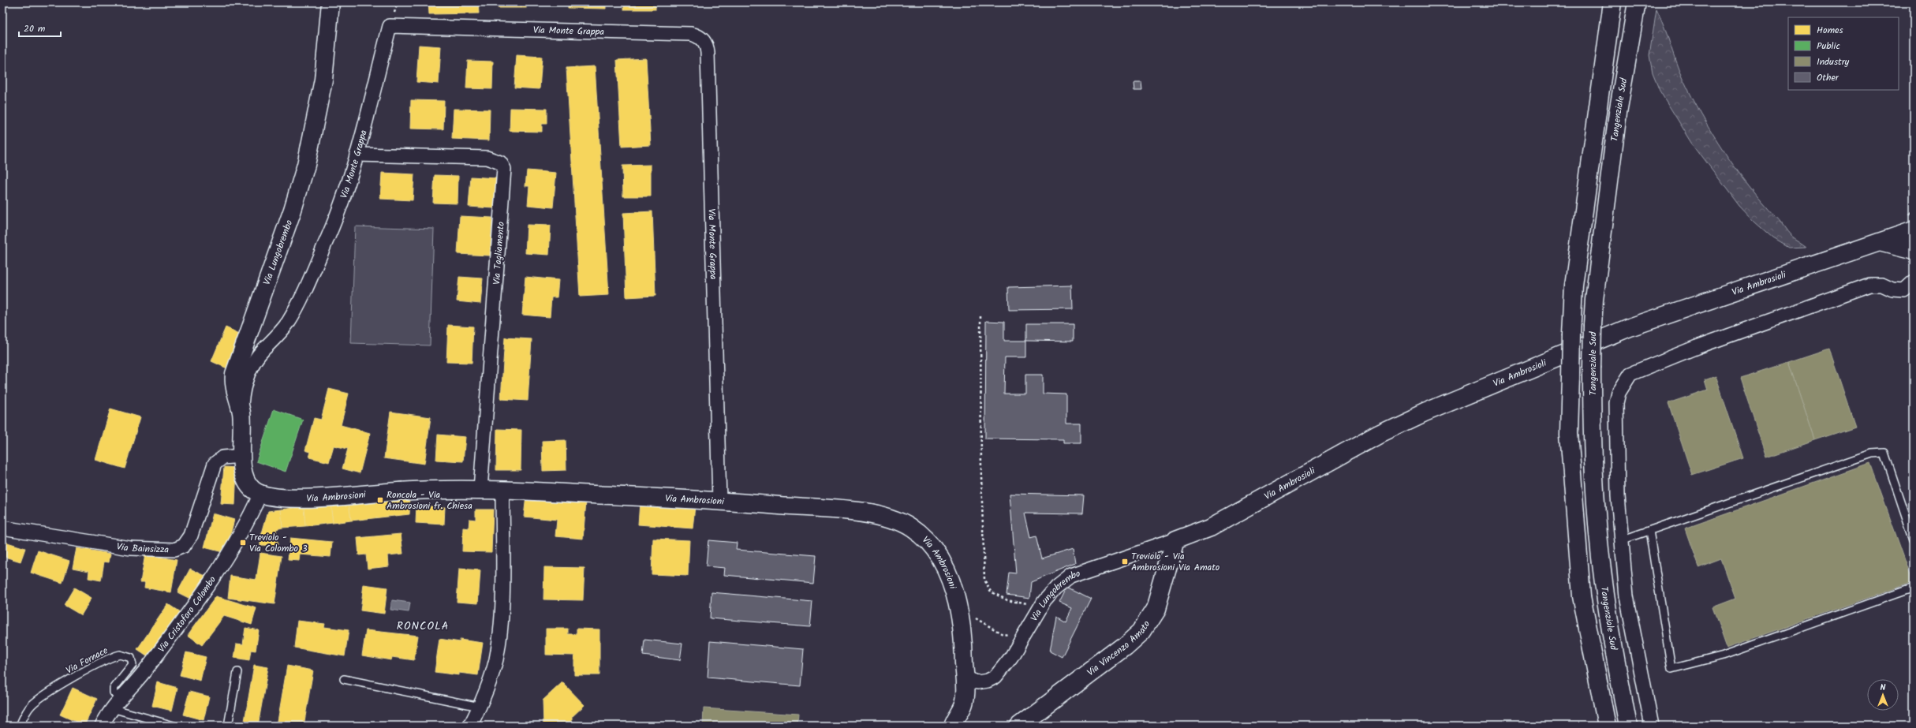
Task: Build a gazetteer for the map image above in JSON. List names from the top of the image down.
{
  "streets": {
    "main road": [
      "Tangenziale Sud",
      "Via Lungobrembo",
      "Via Ambrosioli",
      "Via Ambrosioni",
      "Via Vincenzo Amato"
    ],
    "street": [
      "Via Monte Grappa",
      "Via Tagliamento",
      "Via Bainsizza",
      "Via Cristoforo Colombo"
    ],
    "lane": ["Via Fornace"]
  },
  "crossings": [
    ["Via Monte Grappa", "Via Lungobrembo"],
    ["Via Monte Grappa", "Via Tagliamento"],
    ["Via Monte Grappa", "Via Ambrosioni"],
    ["Via Lungobrembo", "Via Ambrosioli"],
    ["Via Lungobrembo", "Via Ambrosioni"],
    ["Via Lungobrembo", "Via Bainsizza"],
    ["Via Lungobrembo", "Via Cristoforo Colombo"],
    ["Via Lungobrembo", "Via Vincenzo Amato"],
    ["Via Tagliamento", "Via Ambrosioni"],
    ["Via Ambrosioli", "Via Vincenzo Amato"],
    ["Via Ambrosioni", "Via Cristoforo Colombo"],
    ["Via Cristoforo Colombo", "Via Fornace"]
  ],
  "districts": ["RONCOLA"],
  "places": {
    "transit": ["Roncola - Via Ambrosioni fr. Chiesa", "Treviolo - Via Colombo 3", "Treviolo - Via Ambrosioni Via Amato"]
  },
  "legend": [
    "Homes",
    "Public",
    "Industry",
    "Other"
  ],
  "scale_bar": "20 m",
  "north": "top"
}
